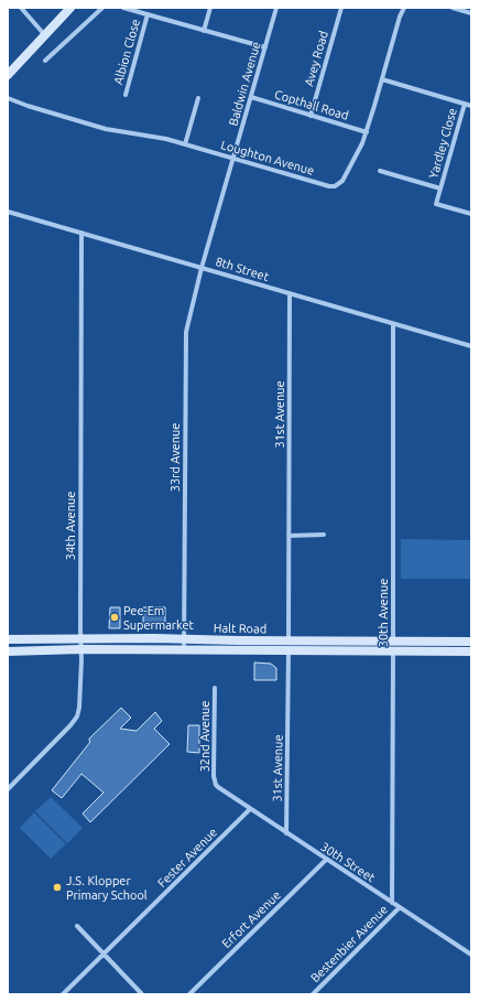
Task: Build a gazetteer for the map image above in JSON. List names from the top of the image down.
{
  "streets": {
    "street": [
      "Albion Close",
      "Avey Road",
      "Baldwin Avenue",
      "Copthall Road",
      "Yardley Close",
      "Loughton Avenue",
      "8th Street",
      "31st Avenue",
      "33rd Avenue",
      "34th Avenue",
      "30th Avenue",
      "Halt Road",
      "32nd Avenue",
      "Fester Avenue",
      "30th Street",
      "Erfort Avenue",
      "Bestenbier Avenue"
    ]
  },
  "crossings": [
    ["Avey Road", "Copthall Road"],
    ["Baldwin Avenue", "Copthall Road"],
    ["Baldwin Avenue", "Loughton Avenue"],
    ["Baldwin Avenue", "8th Street"],
    ["Baldwin Avenue", "33rd Avenue"],
    ["Copthall Road", "Loughton Avenue"],
    ["8th Street", "31st Avenue"],
    ["8th Street", "33rd Avenue"],
    ["8th Street", "34th Avenue"],
    ["8th Street", "30th Avenue"],
    ["31st Avenue", "Halt Road"],
    ["31st Avenue", "30th Street"],
    ["33rd Avenue", "Halt Road"],
    ["34th Avenue", "Halt Road"],
    ["30th Avenue", "Halt Road"],
    ["30th Avenue", "30th Street"],
    ["32nd Avenue", "30th Street"],
    ["Fester Avenue", "30th Street"],
    ["30th Street", "Erfort Avenue"],
    ["30th Street", "Bestenbier Avenue"]
  ],
  "places": ["Pee-Em Supermarket", "J.S. Klopper Primary School"]
}
